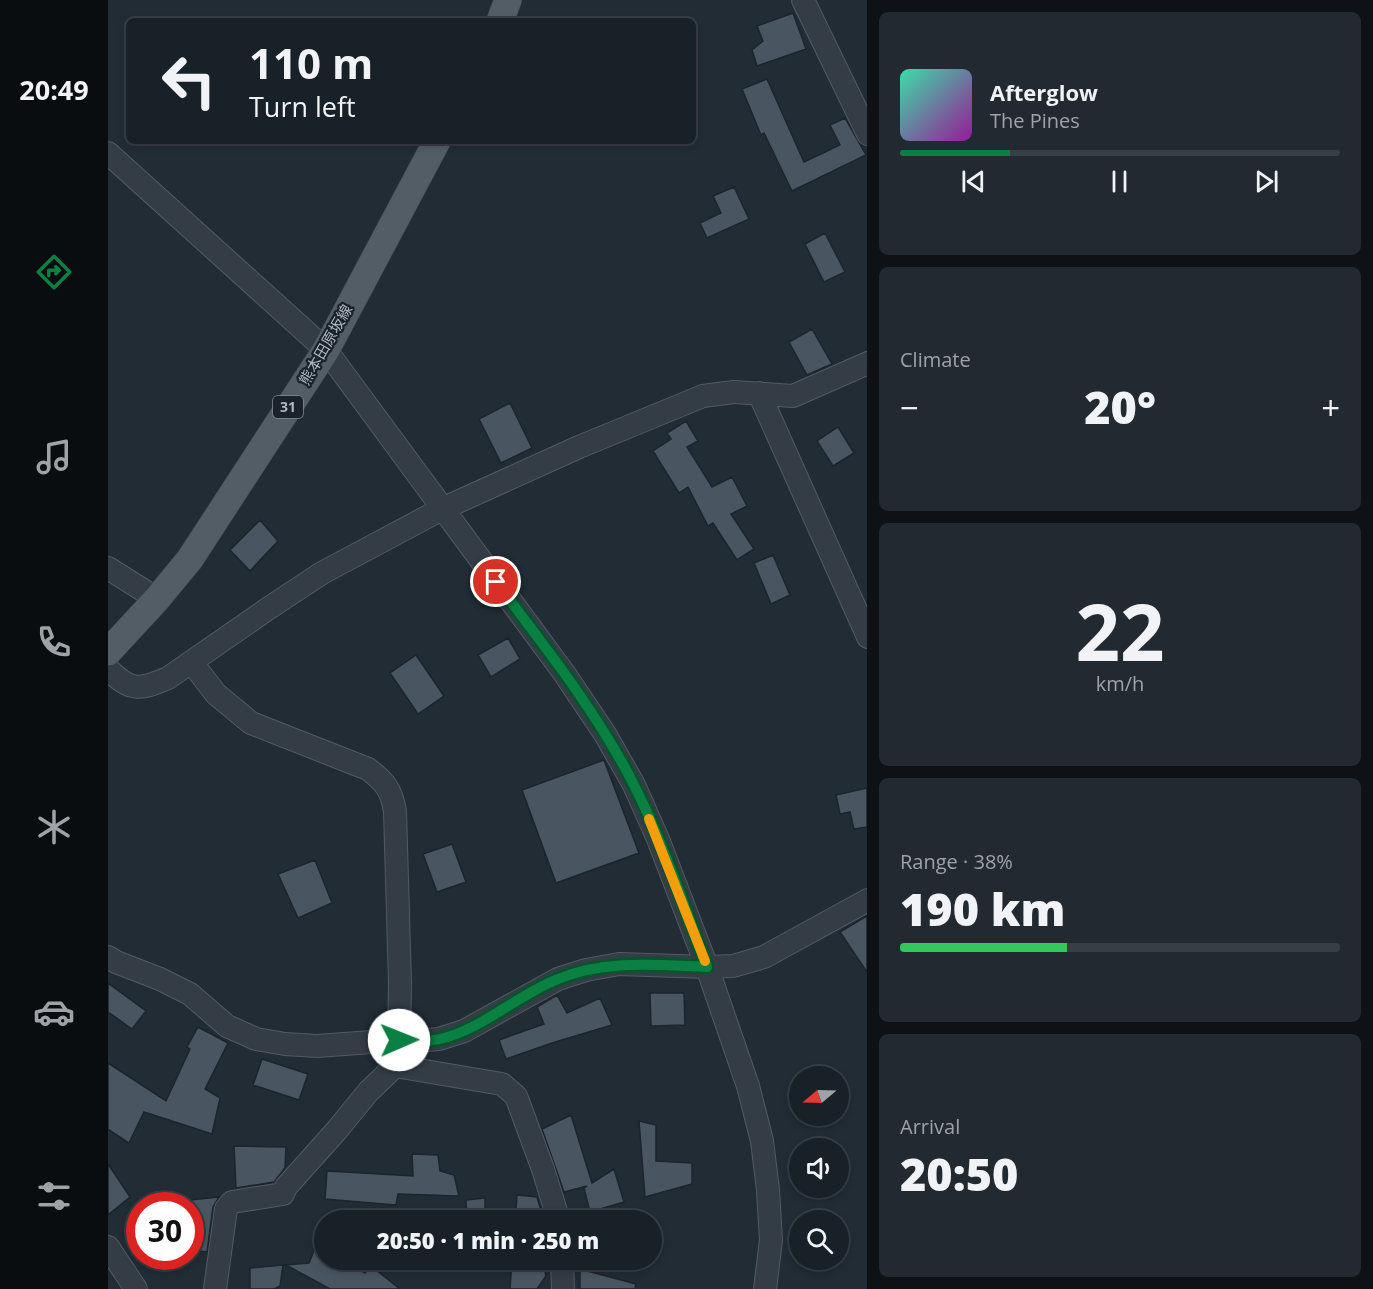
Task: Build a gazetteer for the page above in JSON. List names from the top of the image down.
{
  "streets": {
    "main road": ["熊本田原坂線", "31"]
  },
  "north": "left",
  "page": {
    "tabs": "20:49",
    "turn": ["110 m", "Turn left"],
    "song": ["Afterglow", "The Pines"],
    "tile": [
      "Climate",
      ["22", "km/h"],
      ["Range · 38%", "190 km"],
      ["Arrival", "20:50"]
    ],
    "heat": ["−", "20°", "+"],
    "limit": "30",
    "trip": "20:50 · 1 min · 250 m"
  }
}
